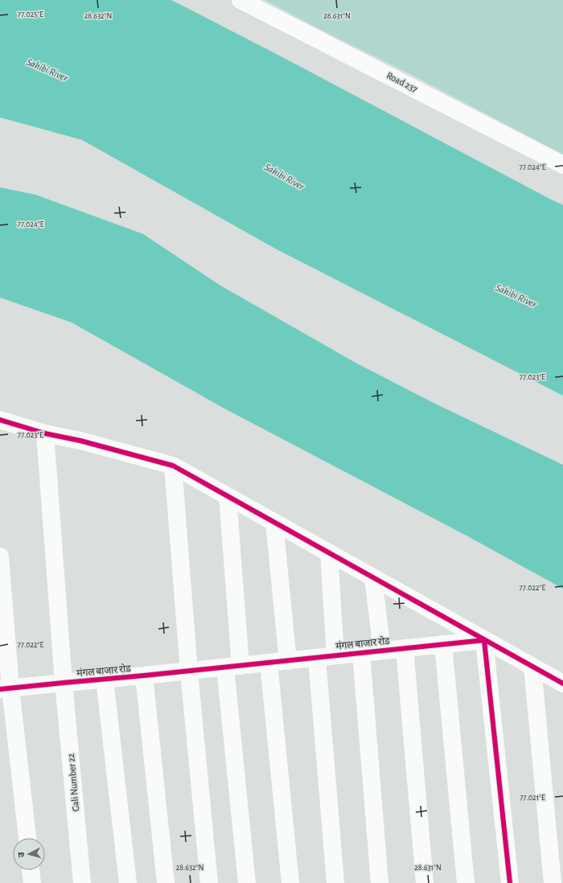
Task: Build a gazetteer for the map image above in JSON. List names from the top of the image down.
{
  "streets": {
    "street": ["Road 237", "मंगल बाजार रोड", "Gali Number 22"]
  },
  "crossings": [
    ["मंगल बाजार रोड", "Gali Number 22"]
  ],
  "water": ["Sahibi River"],
  "north": "left",
  "coordinates": [
    "77.025°E",
    "28.632°N",
    "28.631°N",
    "77.024°E",
    "77.023°E",
    "77.022°E",
    "77.021°E"
  ]
}
